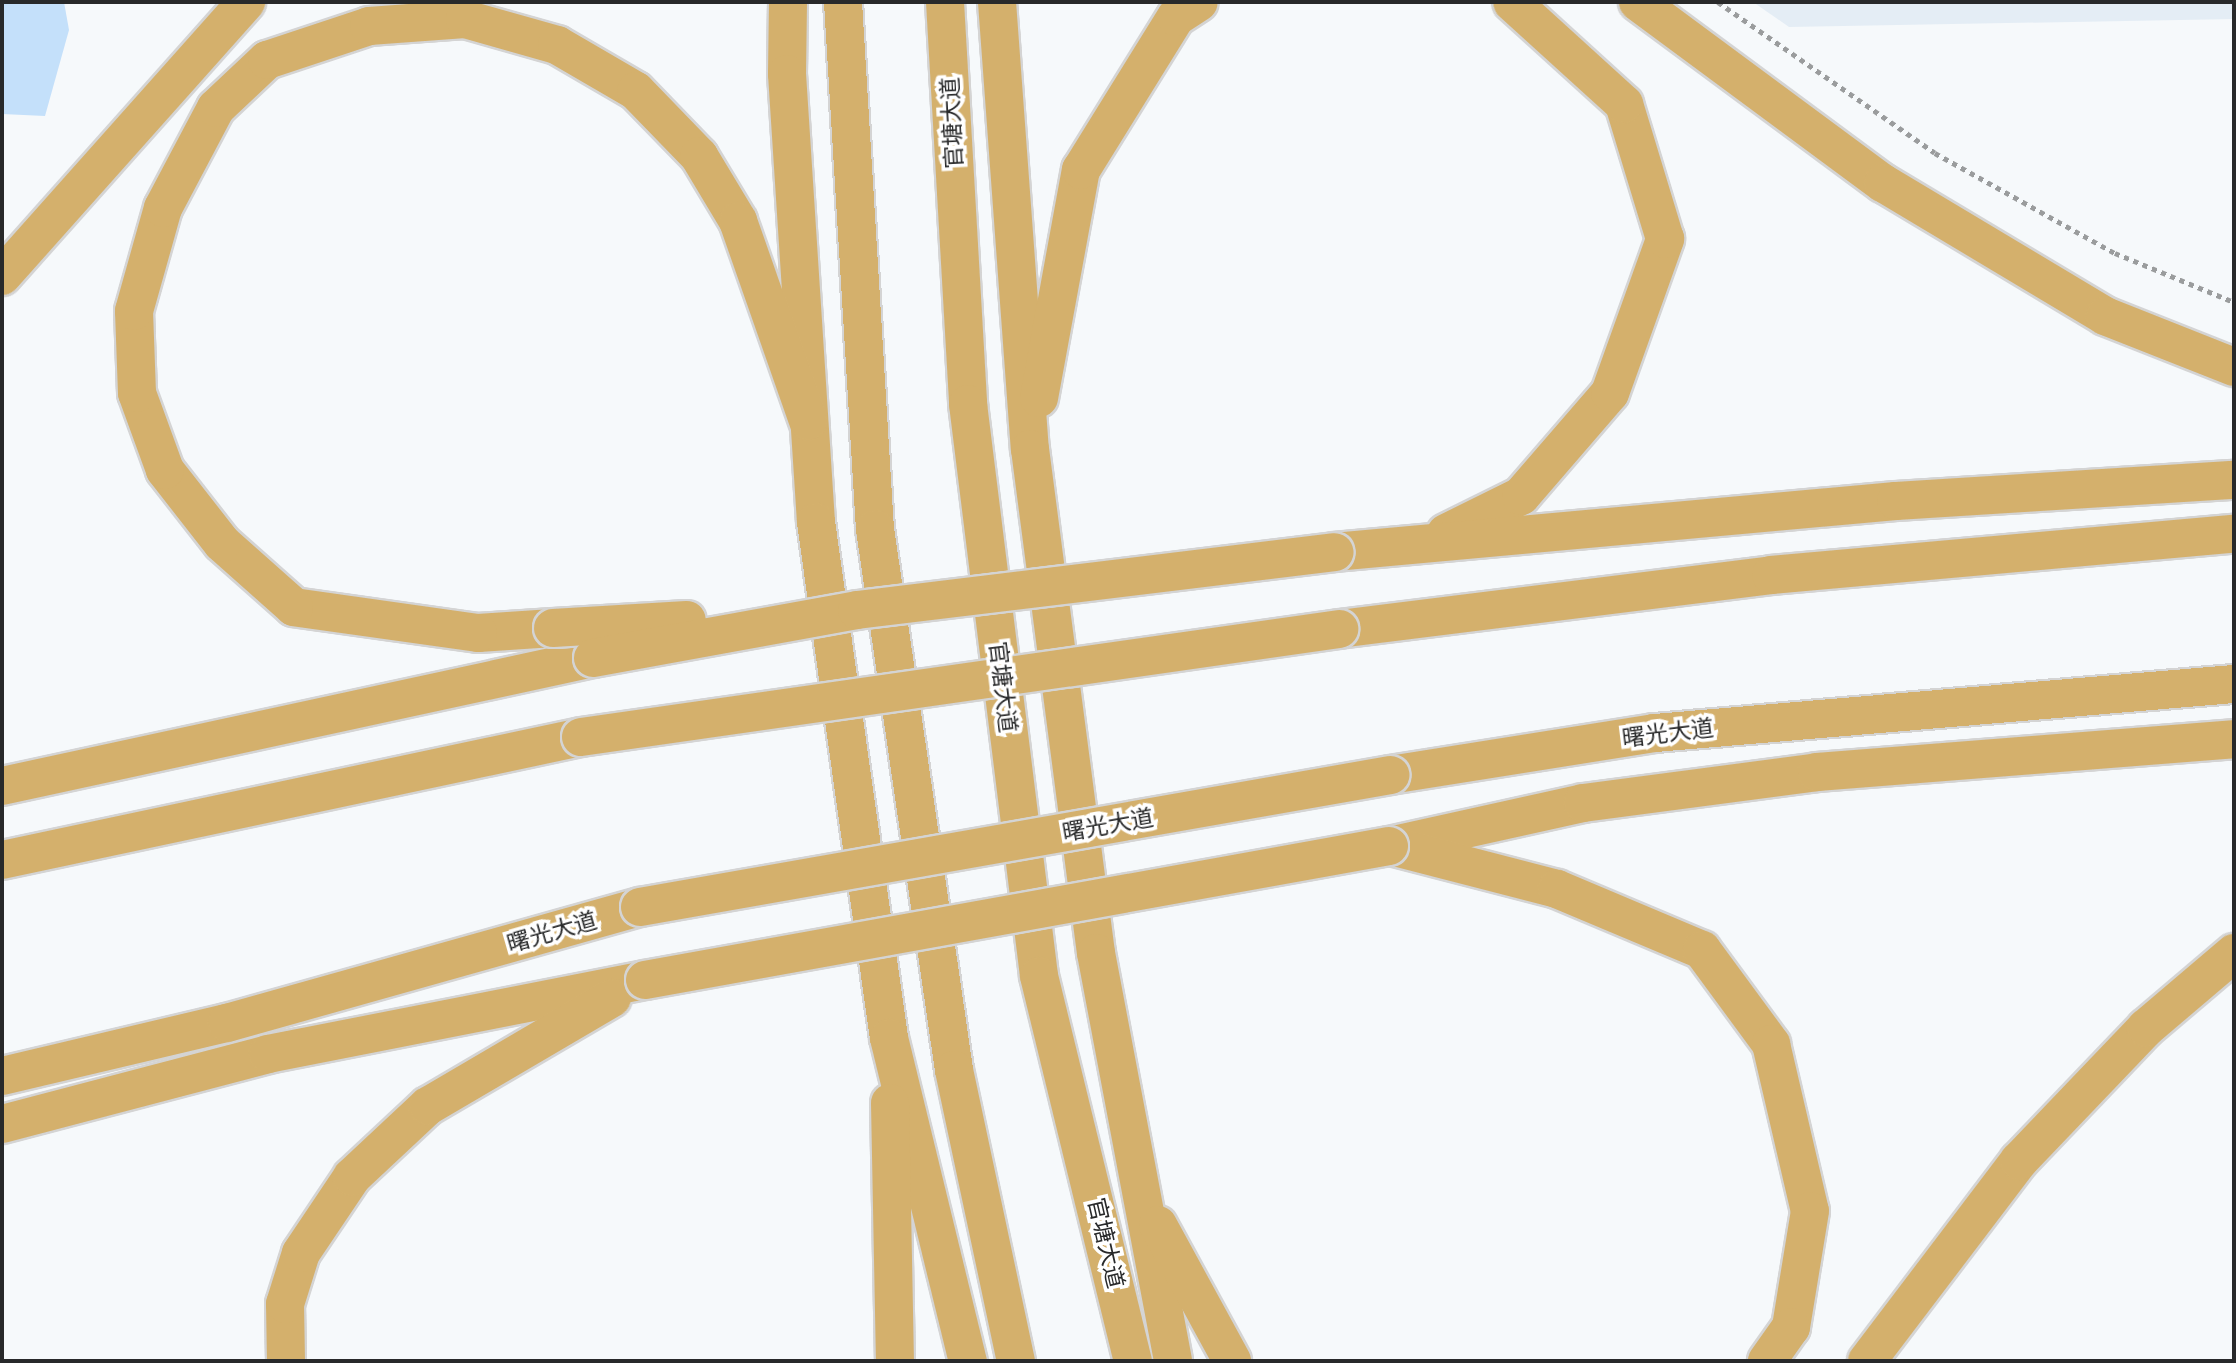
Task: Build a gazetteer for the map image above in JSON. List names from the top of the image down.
{
  "streets": {
    "highway": ["官塘大道", "曙光大道"]
  }
}
